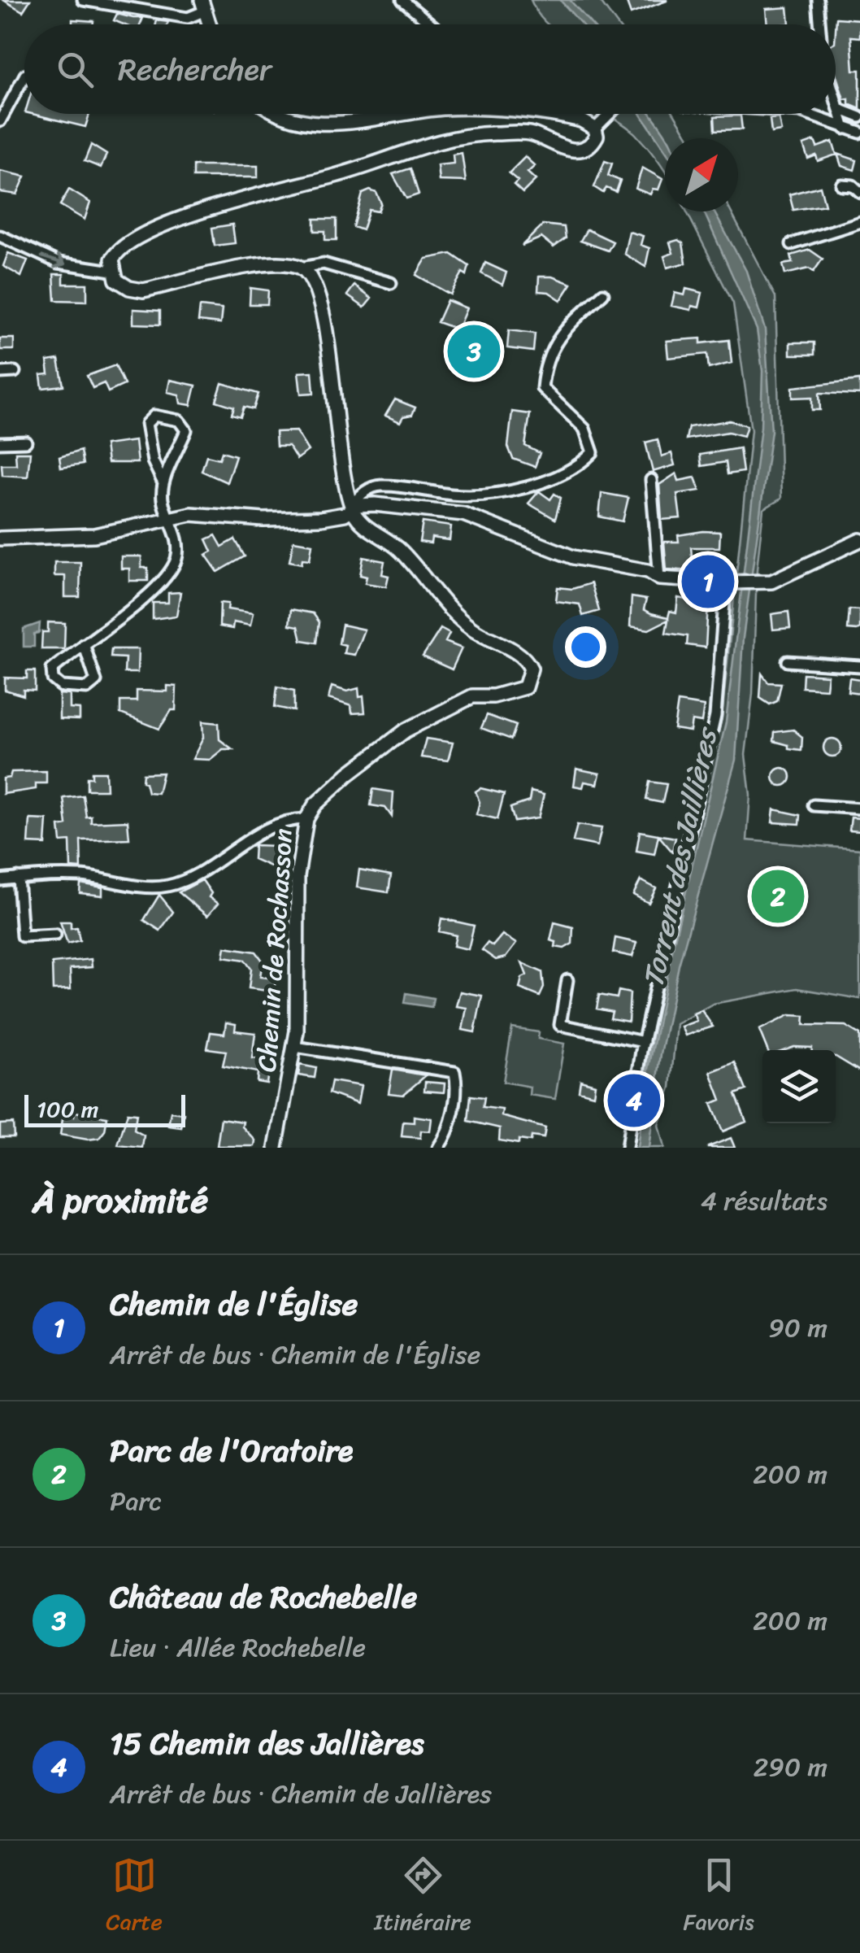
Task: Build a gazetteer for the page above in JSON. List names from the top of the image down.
{
  "streets": {
    "street": ["Chemin de Rochasson"]
  },
  "water": ["Torrent des Jaillières"],
  "scale_bar": "100 m",
  "north": "top right",
  "page": {
    "search": "Rechercher",
    "pins": [
      "3",
      "1",
      "2",
      "4"
    ],
    "scale": "100 m",
    "heading": ["À proximité", "4 résultats"],
    "list": [
      {
        "mark": "1",
        "name": "Chemin de l'Église",
        "note": "Arrêt de bus · Chemin de l'Église",
        "value": "90 m"
      },
      {
        "mark": "2",
        "name": "Parc de l'Oratoire",
        "note": "Parc",
        "value": "200 m"
      },
      {
        "mark": "3",
        "name": "Château de Rochebelle",
        "note": "Lieu · Allée Rochebelle",
        "value": "200 m"
      },
      {
        "mark": "4",
        "name": "15 Chemin des Jallières",
        "note": "Arrêt de bus · Chemin de Jallières",
        "value": "290 m"
      }
    ],
    "nav": ["Carte", "Itinéraire", "Favoris"]
  }
}
